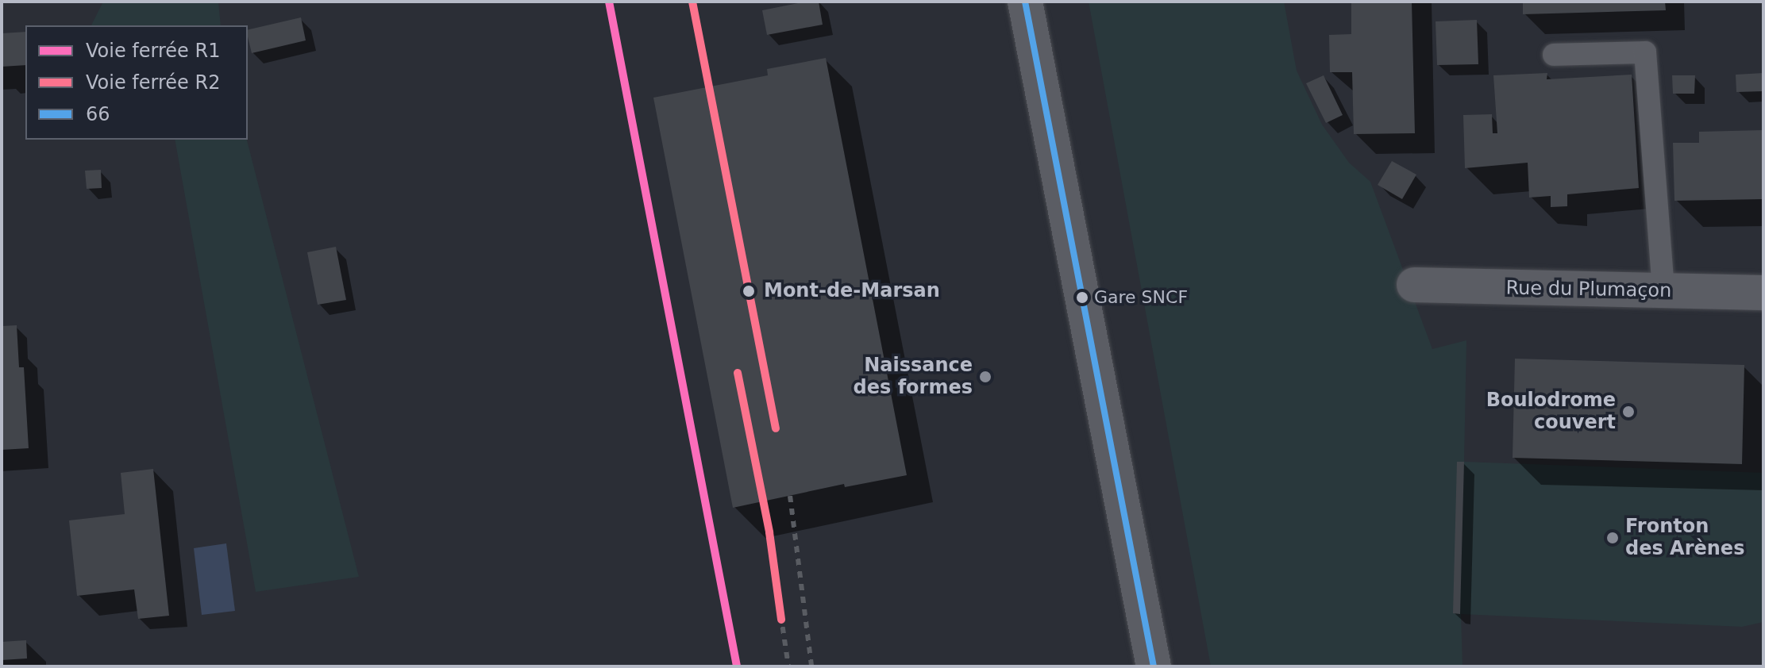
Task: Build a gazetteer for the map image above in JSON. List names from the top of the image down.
{
  "streets": {
    "street": ["Rue du Plumaçon"]
  },
  "places": [
    "Mont-de-Marsan",
    "Gare SNCF",
    "Naissance des formes",
    "Boulodrome couvert",
    "Fronton des Arènes"
  ],
  "lines": ["rail line R1", "rail line R2", "transit line 66"],
  "legend": ["Voie ferrée R1", "Voie ferrée R2", "66"]
}
